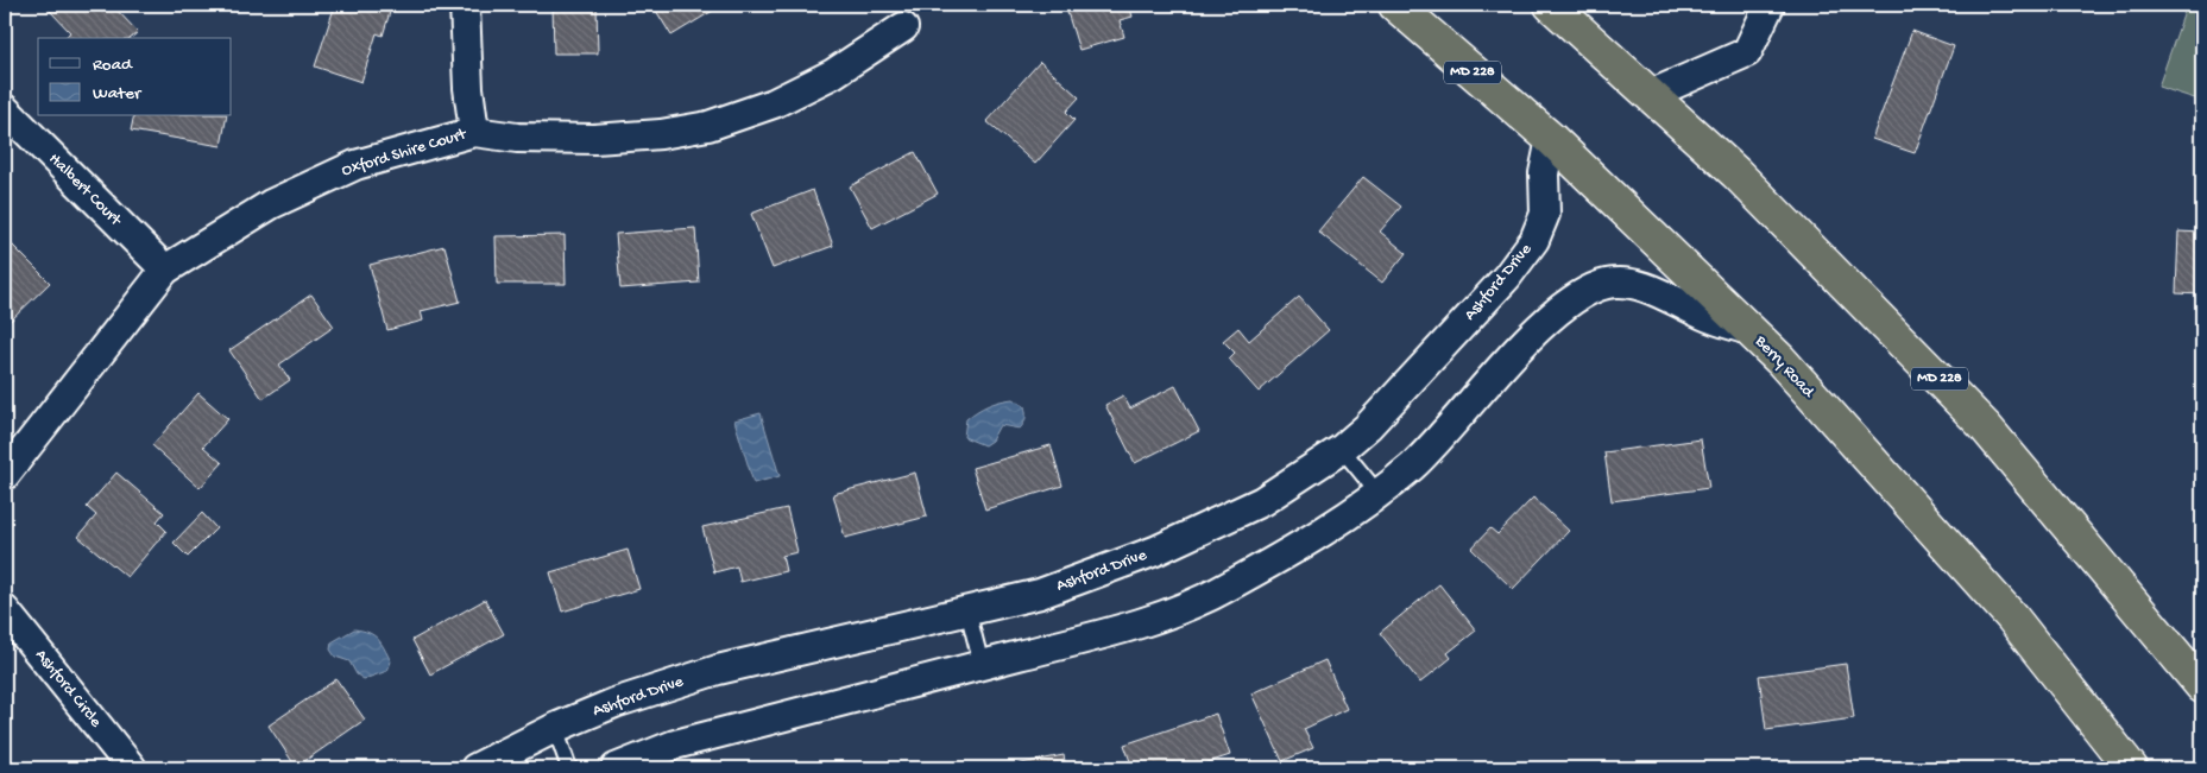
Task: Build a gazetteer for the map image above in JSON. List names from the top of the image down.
{
  "streets": {
    "highway": ["MD 228", "Berry Road"],
    "street": [
      "Oxford Shire Court",
      "Halbert Court",
      "Ashford Drive",
      "Ashford Circle"
    ]
  },
  "crossings": [
    ["Oxford Shire Court", "Halbert Court"],
    ["Ashford Drive", "Berry Road"]
  ],
  "legend": ["Road", "Water"]
}
